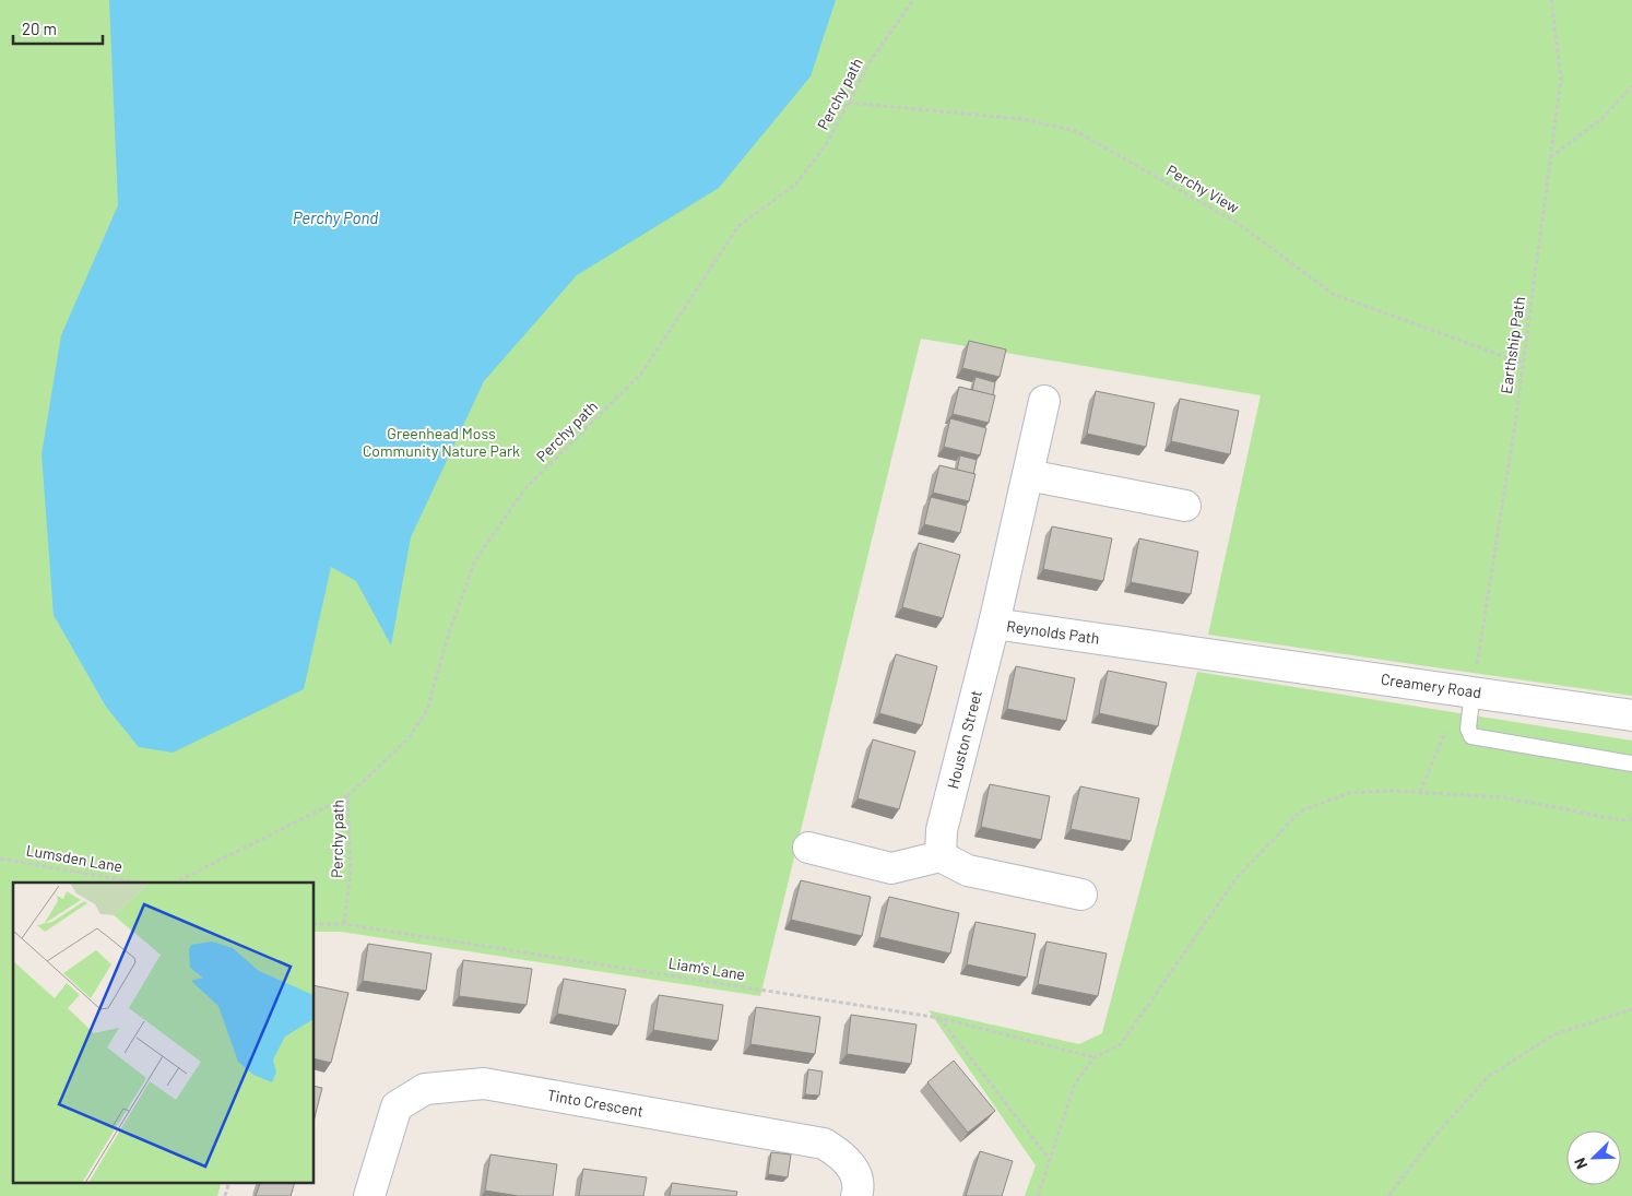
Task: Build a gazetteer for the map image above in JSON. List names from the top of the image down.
{
  "streets": {
    "street": [
      "Reynolds Path",
      "Creamery Road",
      "Houston Street",
      "Tinto Crescent"
    ],
    "path": [
      "Perchy path",
      "Perchy View",
      "Earthship Path",
      "Lumsden Lane",
      "Liam's Lane"
    ]
  },
  "crossings": [
    ["Perchy path", "Perchy View"],
    ["Perchy path", "Liam's Lane"],
    ["Perchy View", "Earthship Path"],
    ["Earthship Path", "Creamery Road"],
    ["Reynolds Path", "Creamery Road"],
    ["Reynolds Path", "Houston Street"]
  ],
  "water": ["Perchy Pond"],
  "parks": ["Greenhead Moss Community Nature Park"],
  "scale_bar": "20 m",
  "north": "bottom left"
}
